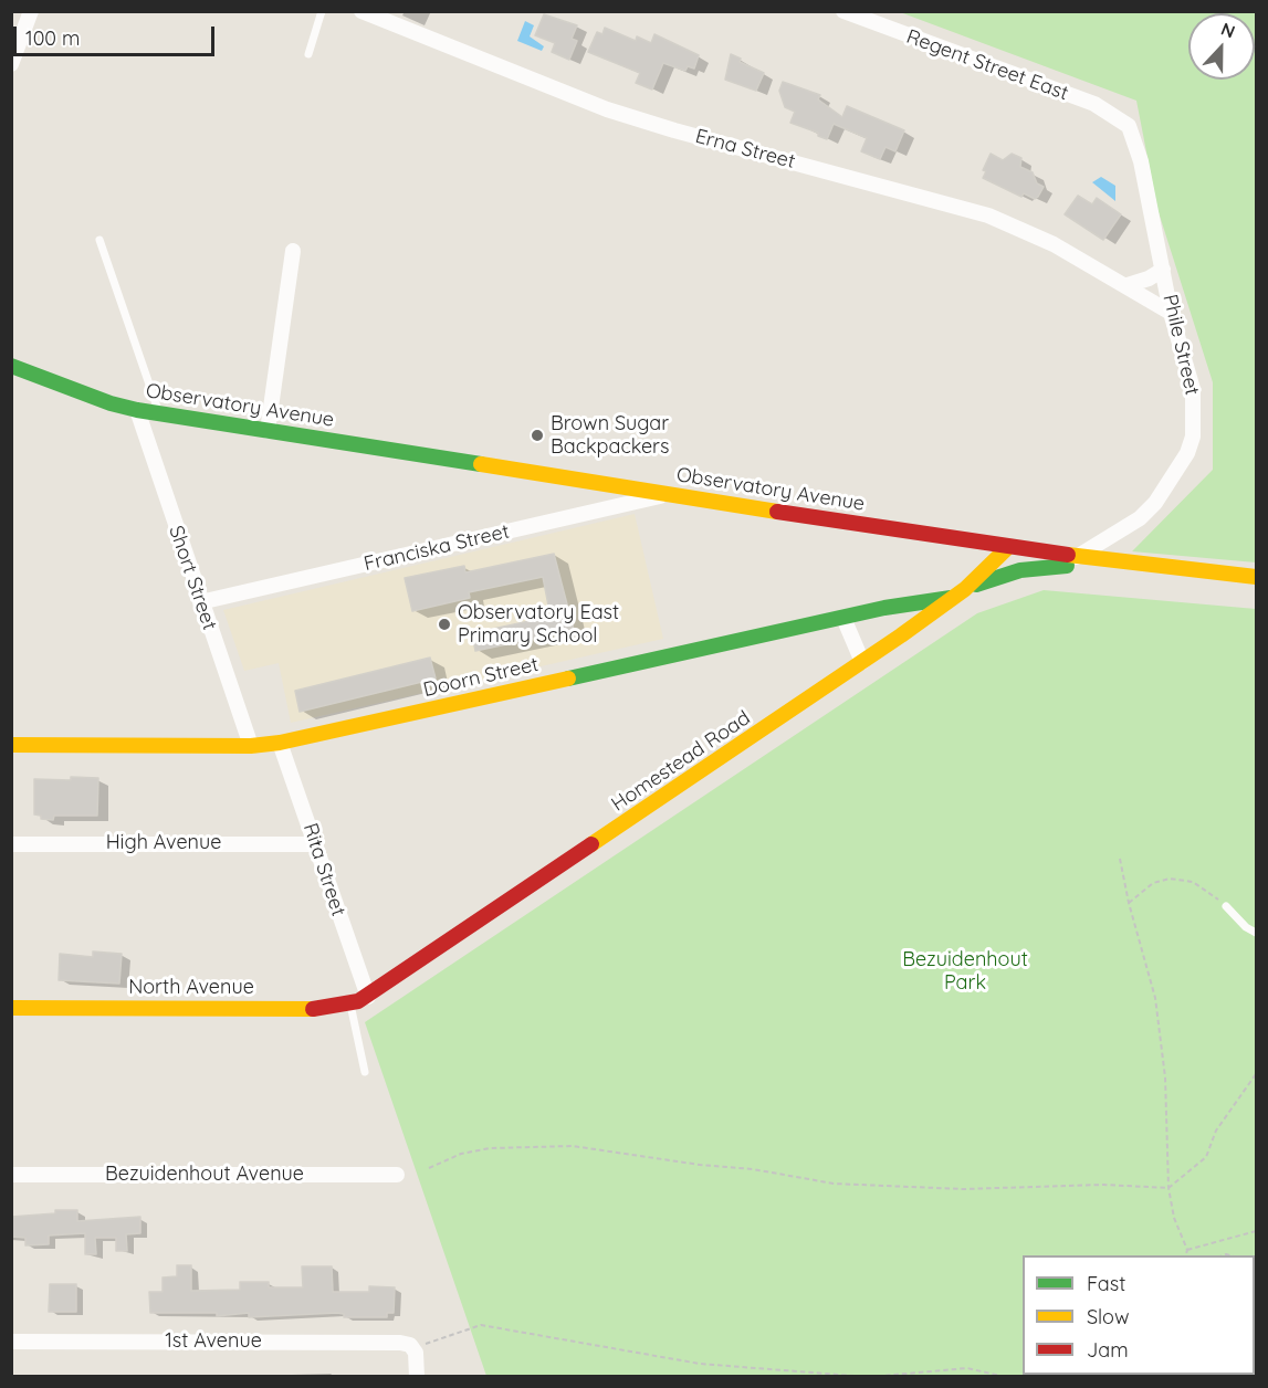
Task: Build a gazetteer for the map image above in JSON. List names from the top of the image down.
{
  "streets": {
    "street": [
      "Regent Street East",
      "Erna Street",
      "Phile Street",
      "Observatory Avenue",
      "Franciska Street",
      "Short Street",
      "Doorn Street",
      "Homestead Road",
      "High Avenue",
      "Rita Street",
      "North Avenue",
      "Bezuidenhout Avenue",
      "1st Avenue"
    ]
  },
  "crossings": [
    ["Regent Street East", "Phile Street"],
    ["Erna Street", "Phile Street"],
    ["Phile Street", "Observatory Avenue"],
    ["Observatory Avenue", "Franciska Street"],
    ["Observatory Avenue", "Short Street"],
    ["Observatory Avenue", "Homestead Road"],
    ["Franciska Street", "Short Street"],
    ["Short Street", "Doorn Street"],
    ["Doorn Street", "Homestead Road"],
    ["Doorn Street", "Rita Street"],
    ["Homestead Road", "Rita Street"],
    ["Homestead Road", "North Avenue"],
    ["High Avenue", "Rita Street"],
    ["Rita Street", "North Avenue"]
  ],
  "parks": ["Bezuidenhout Park"],
  "places": ["Brown Sugar Backpackers", "Observatory East Primary School"],
  "legend": ["Fast", "Slow", "Jam"],
  "scale_bar": "100 m",
  "north": "top"
}
